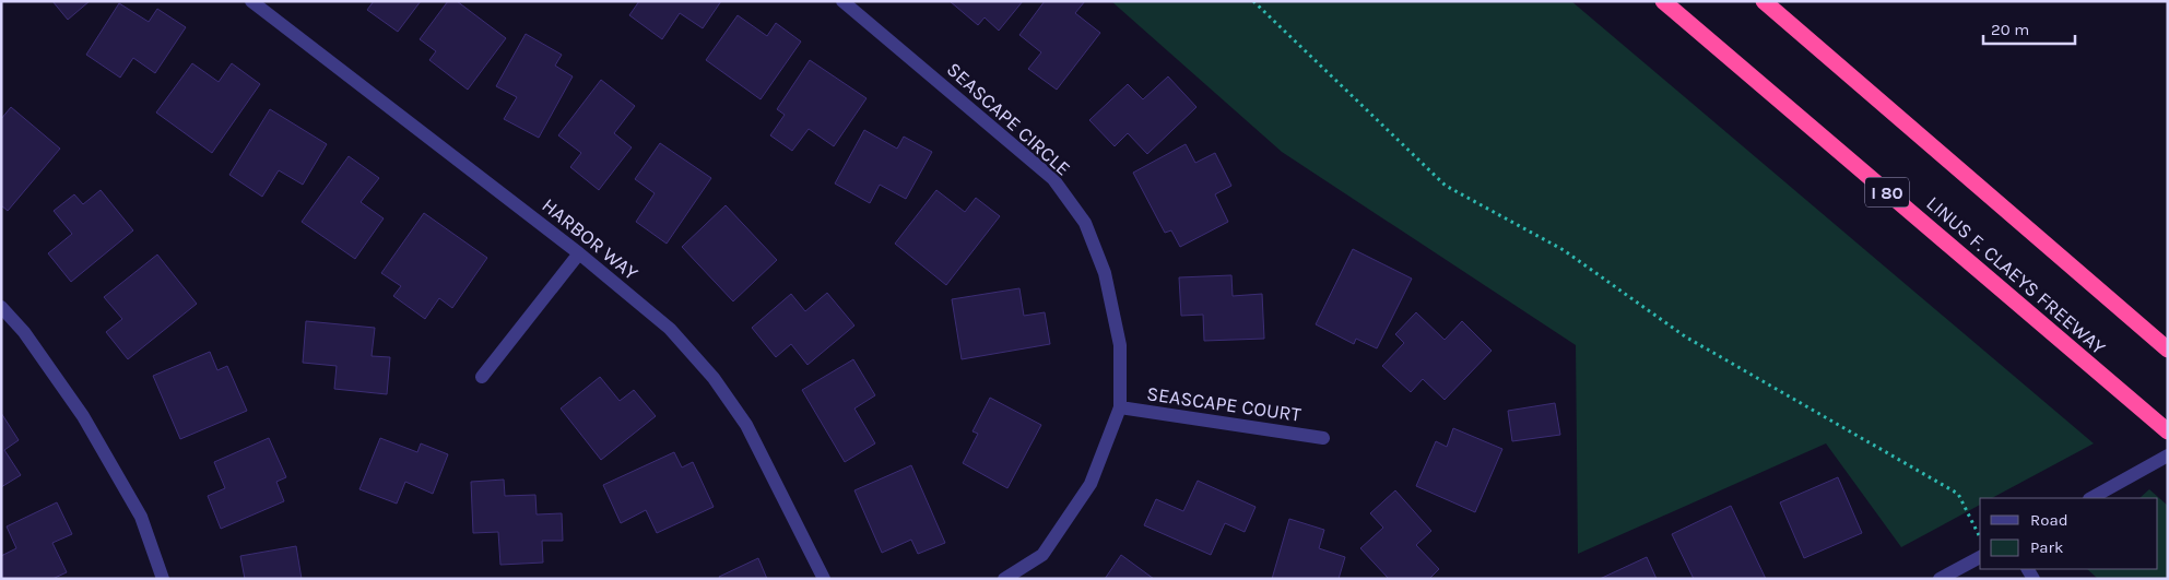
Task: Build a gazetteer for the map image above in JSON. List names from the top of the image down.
{
  "streets": {
    "highway": ["I 80", "LINUS F. CLAEYS FREEWAY"],
    "street": ["SEASCAPE CIRCLE", "HARBOR WAY", "SEASCAPE COURT"]
  },
  "crossings": [
    ["SEASCAPE CIRCLE", "SEASCAPE COURT"]
  ],
  "legend": ["Road", "Park"],
  "scale_bar": "20 m"
}
